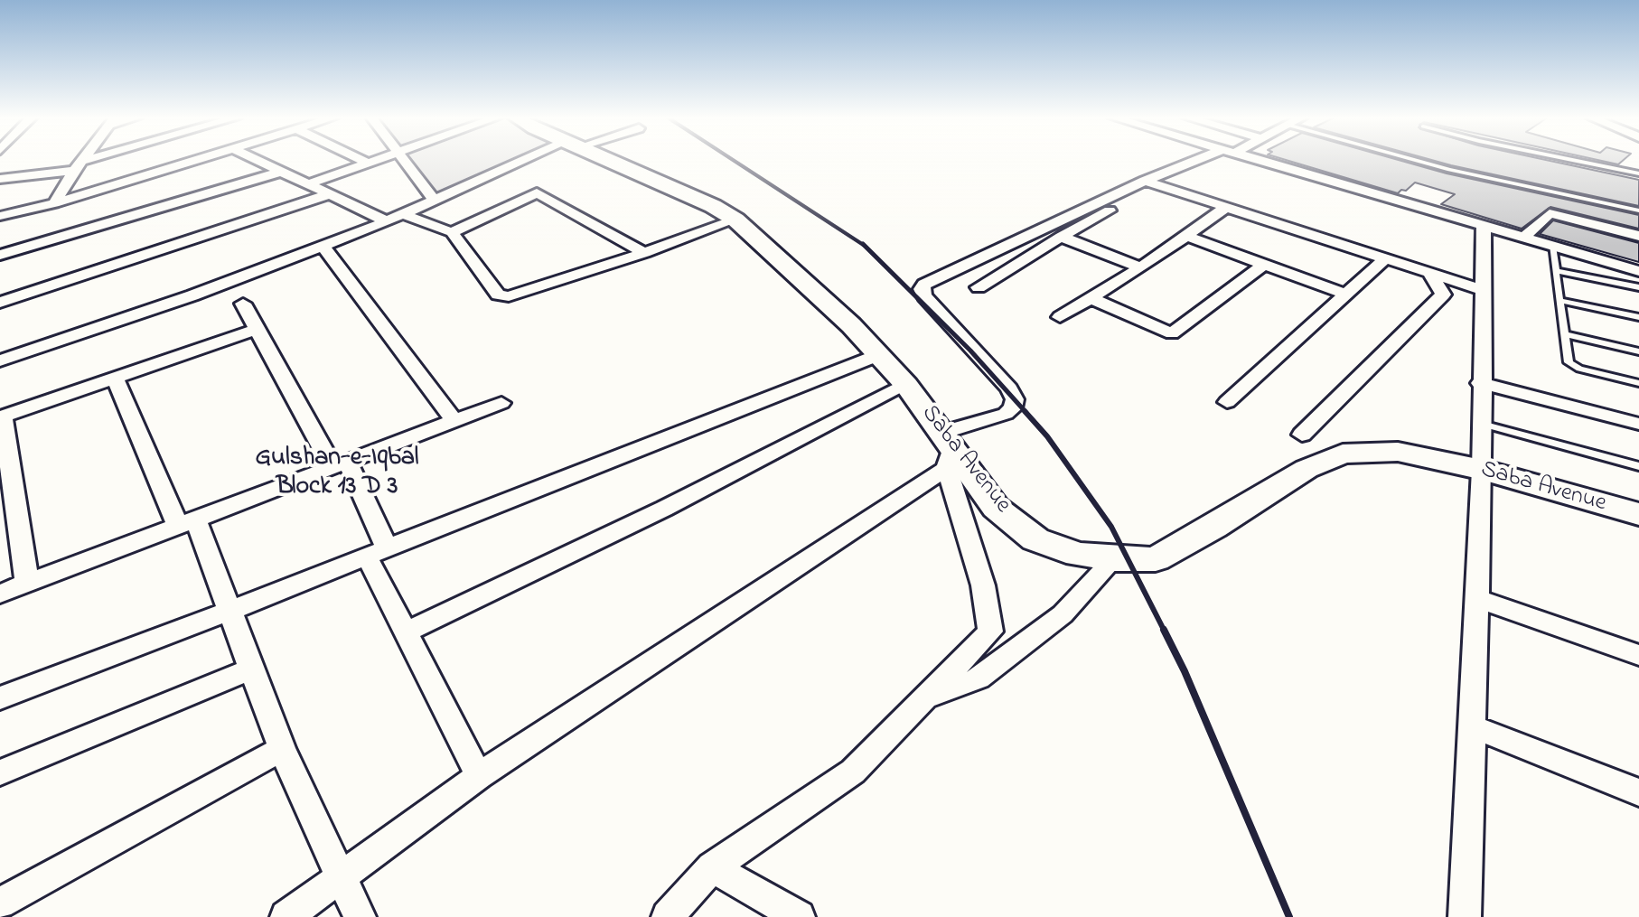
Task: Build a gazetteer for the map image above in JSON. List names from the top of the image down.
{
  "streets": {
    "main road": ["Saba Avenue"]
  },
  "districts": ["Gulshan-e-Iqbal Block 13 D 3"]
}
